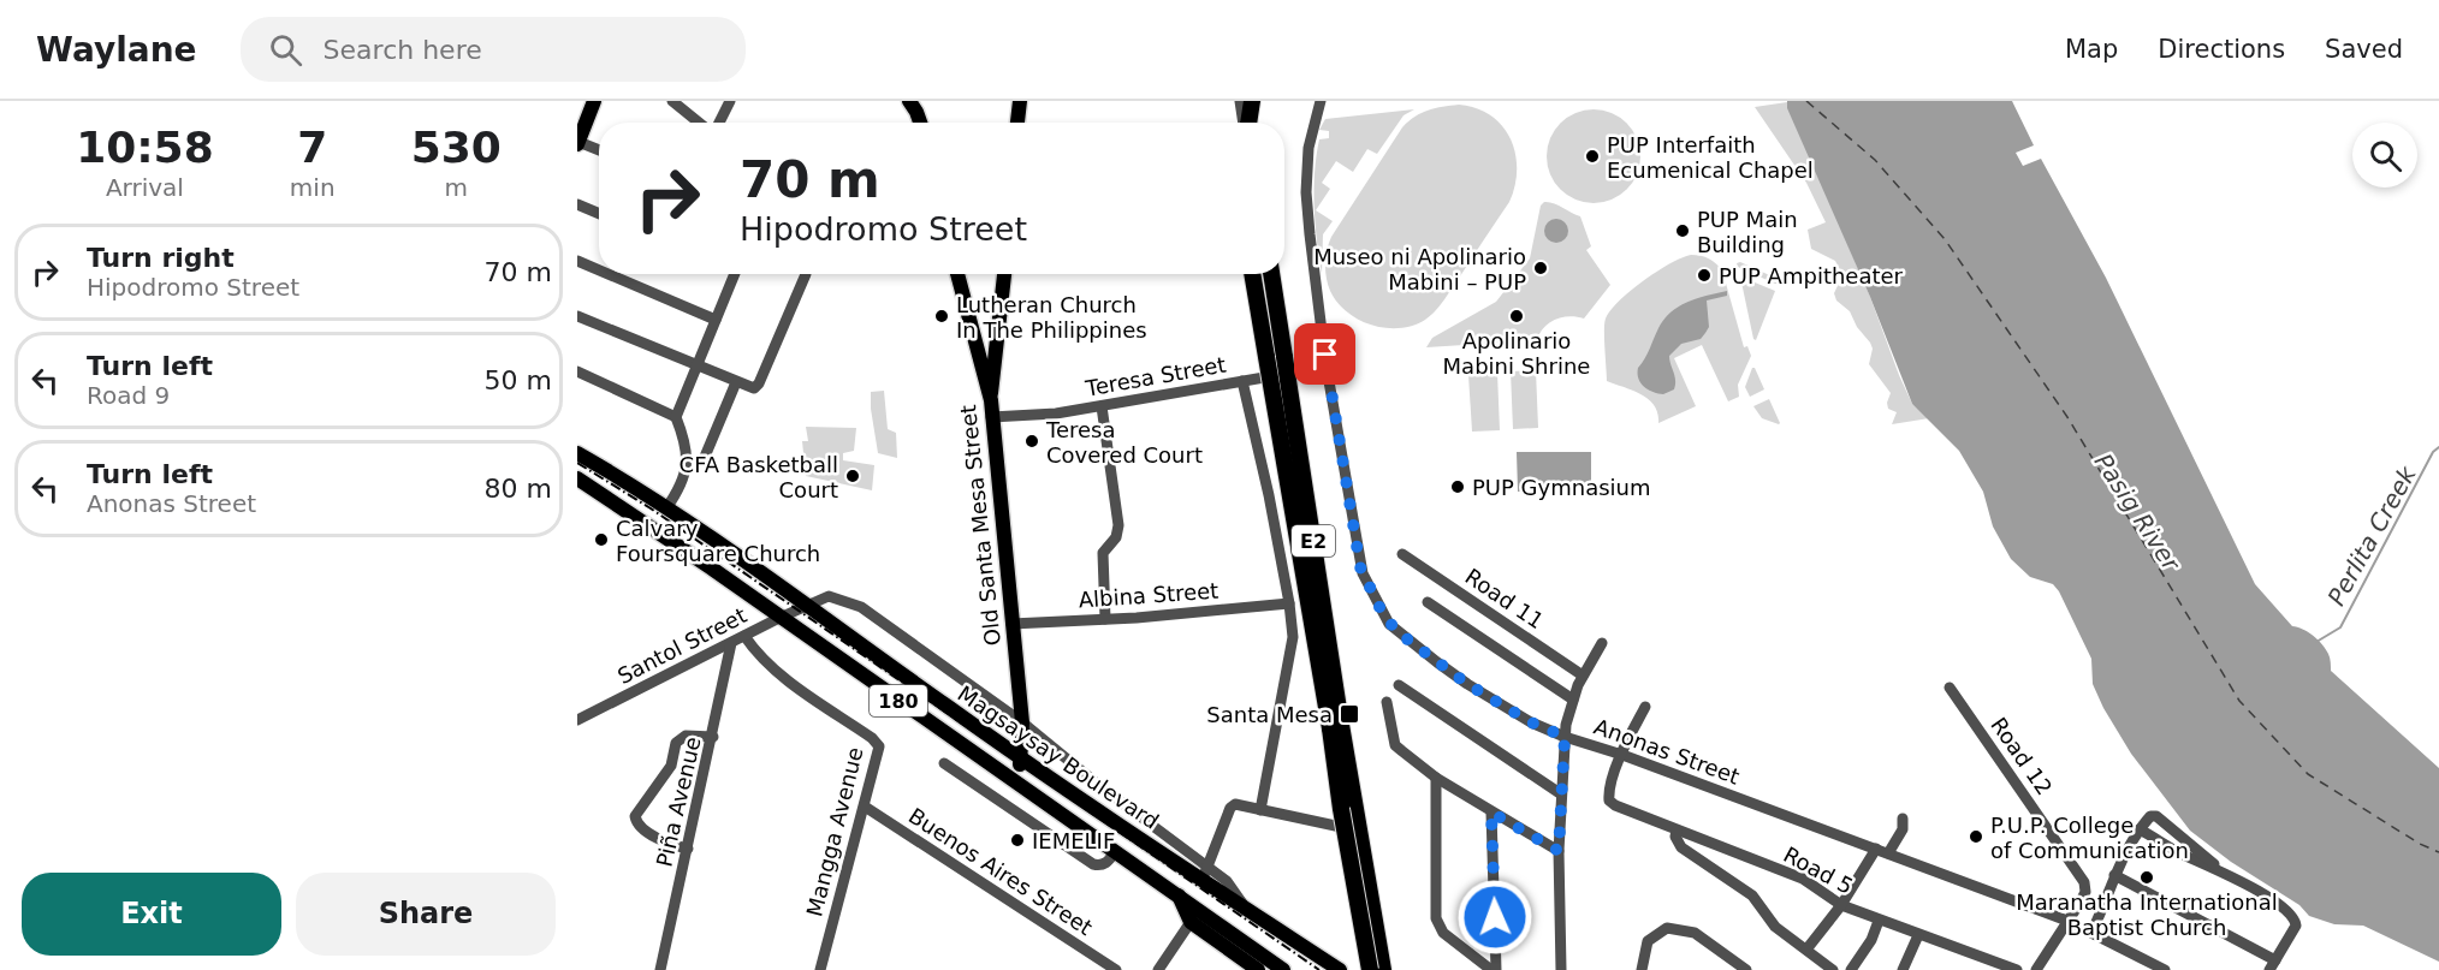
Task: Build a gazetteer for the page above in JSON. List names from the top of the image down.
{
  "streets": {
    "highway": ["E2"],
    "main road": ["Old Santa Mesa Street", "180", "Magsaysay Boulevard"],
    "street": [
      "Teresa Street",
      "Albina Street",
      "Road 11",
      "Santol Street",
      "Anonas Street",
      "Road 12",
      "Piña Avenue",
      "Mangga Avenue",
      "Road 5",
      "Buenos Aires Street"
    ]
  },
  "crossings": [
    ["Teresa Street", "Old Santa Mesa Street"],
    ["Teresa Street", "Anonas Street"],
    ["Old Santa Mesa Street", "Albina Street"],
    ["Old Santa Mesa Street", "Santol Street"],
    ["Old Santa Mesa Street", "Magsaysay Boulevard"],
    ["Santol Street", "Magsaysay Boulevard"],
    ["Santol Street", "Piña Avenue"],
    ["Santol Street", "Mangga Avenue"],
    ["Anonas Street", "Road 12"],
    ["Anonas Street", "Road 5"],
    ["Mangga Avenue", "Buenos Aires Street"]
  ],
  "water": ["Pasig River", "Perlita Creek"],
  "places": {
    "other": [
      "PUP Interfaith Ecumenical Chapel",
      "PUP Main Building",
      "Museo ni Apolinario Mabini – PUP",
      "PUP Ampitheater",
      "Lutheran Church In The Philippines",
      "Apolinario Mabini Shrine",
      "Teresa Covered Court",
      "CFA Basketball Court",
      "PUP Gymnasium",
      "Calvary Foursquare Church",
      "P.U.P. College of Communication",
      "IEMELIF",
      "Maranatha International Baptist Church"
    ],
    "transit": ["Santa Mesa"]
  },
  "page": {
    "header": "Waylane",
    "search": "Search here",
    "nav": ["Map", "Directions", "Saved"],
    "eta": [
      "10:58",
      "Arrival",
      "7",
      "min",
      "530",
      "m"
    ],
    "turn": ["70 m", "Hipodromo Street"],
    "list": [
      {
        "name": "Turn right",
        "note": "Hipodromo Street",
        "value": "70 m"
      },
      {
        "name": "Turn left",
        "note": "Road 9",
        "value": "50 m"
      },
      {
        "name": "Turn left",
        "note": "Anonas Street",
        "value": "80 m"
      }
    ],
    "buttons": ["Exit", "Share"]
  }
}
